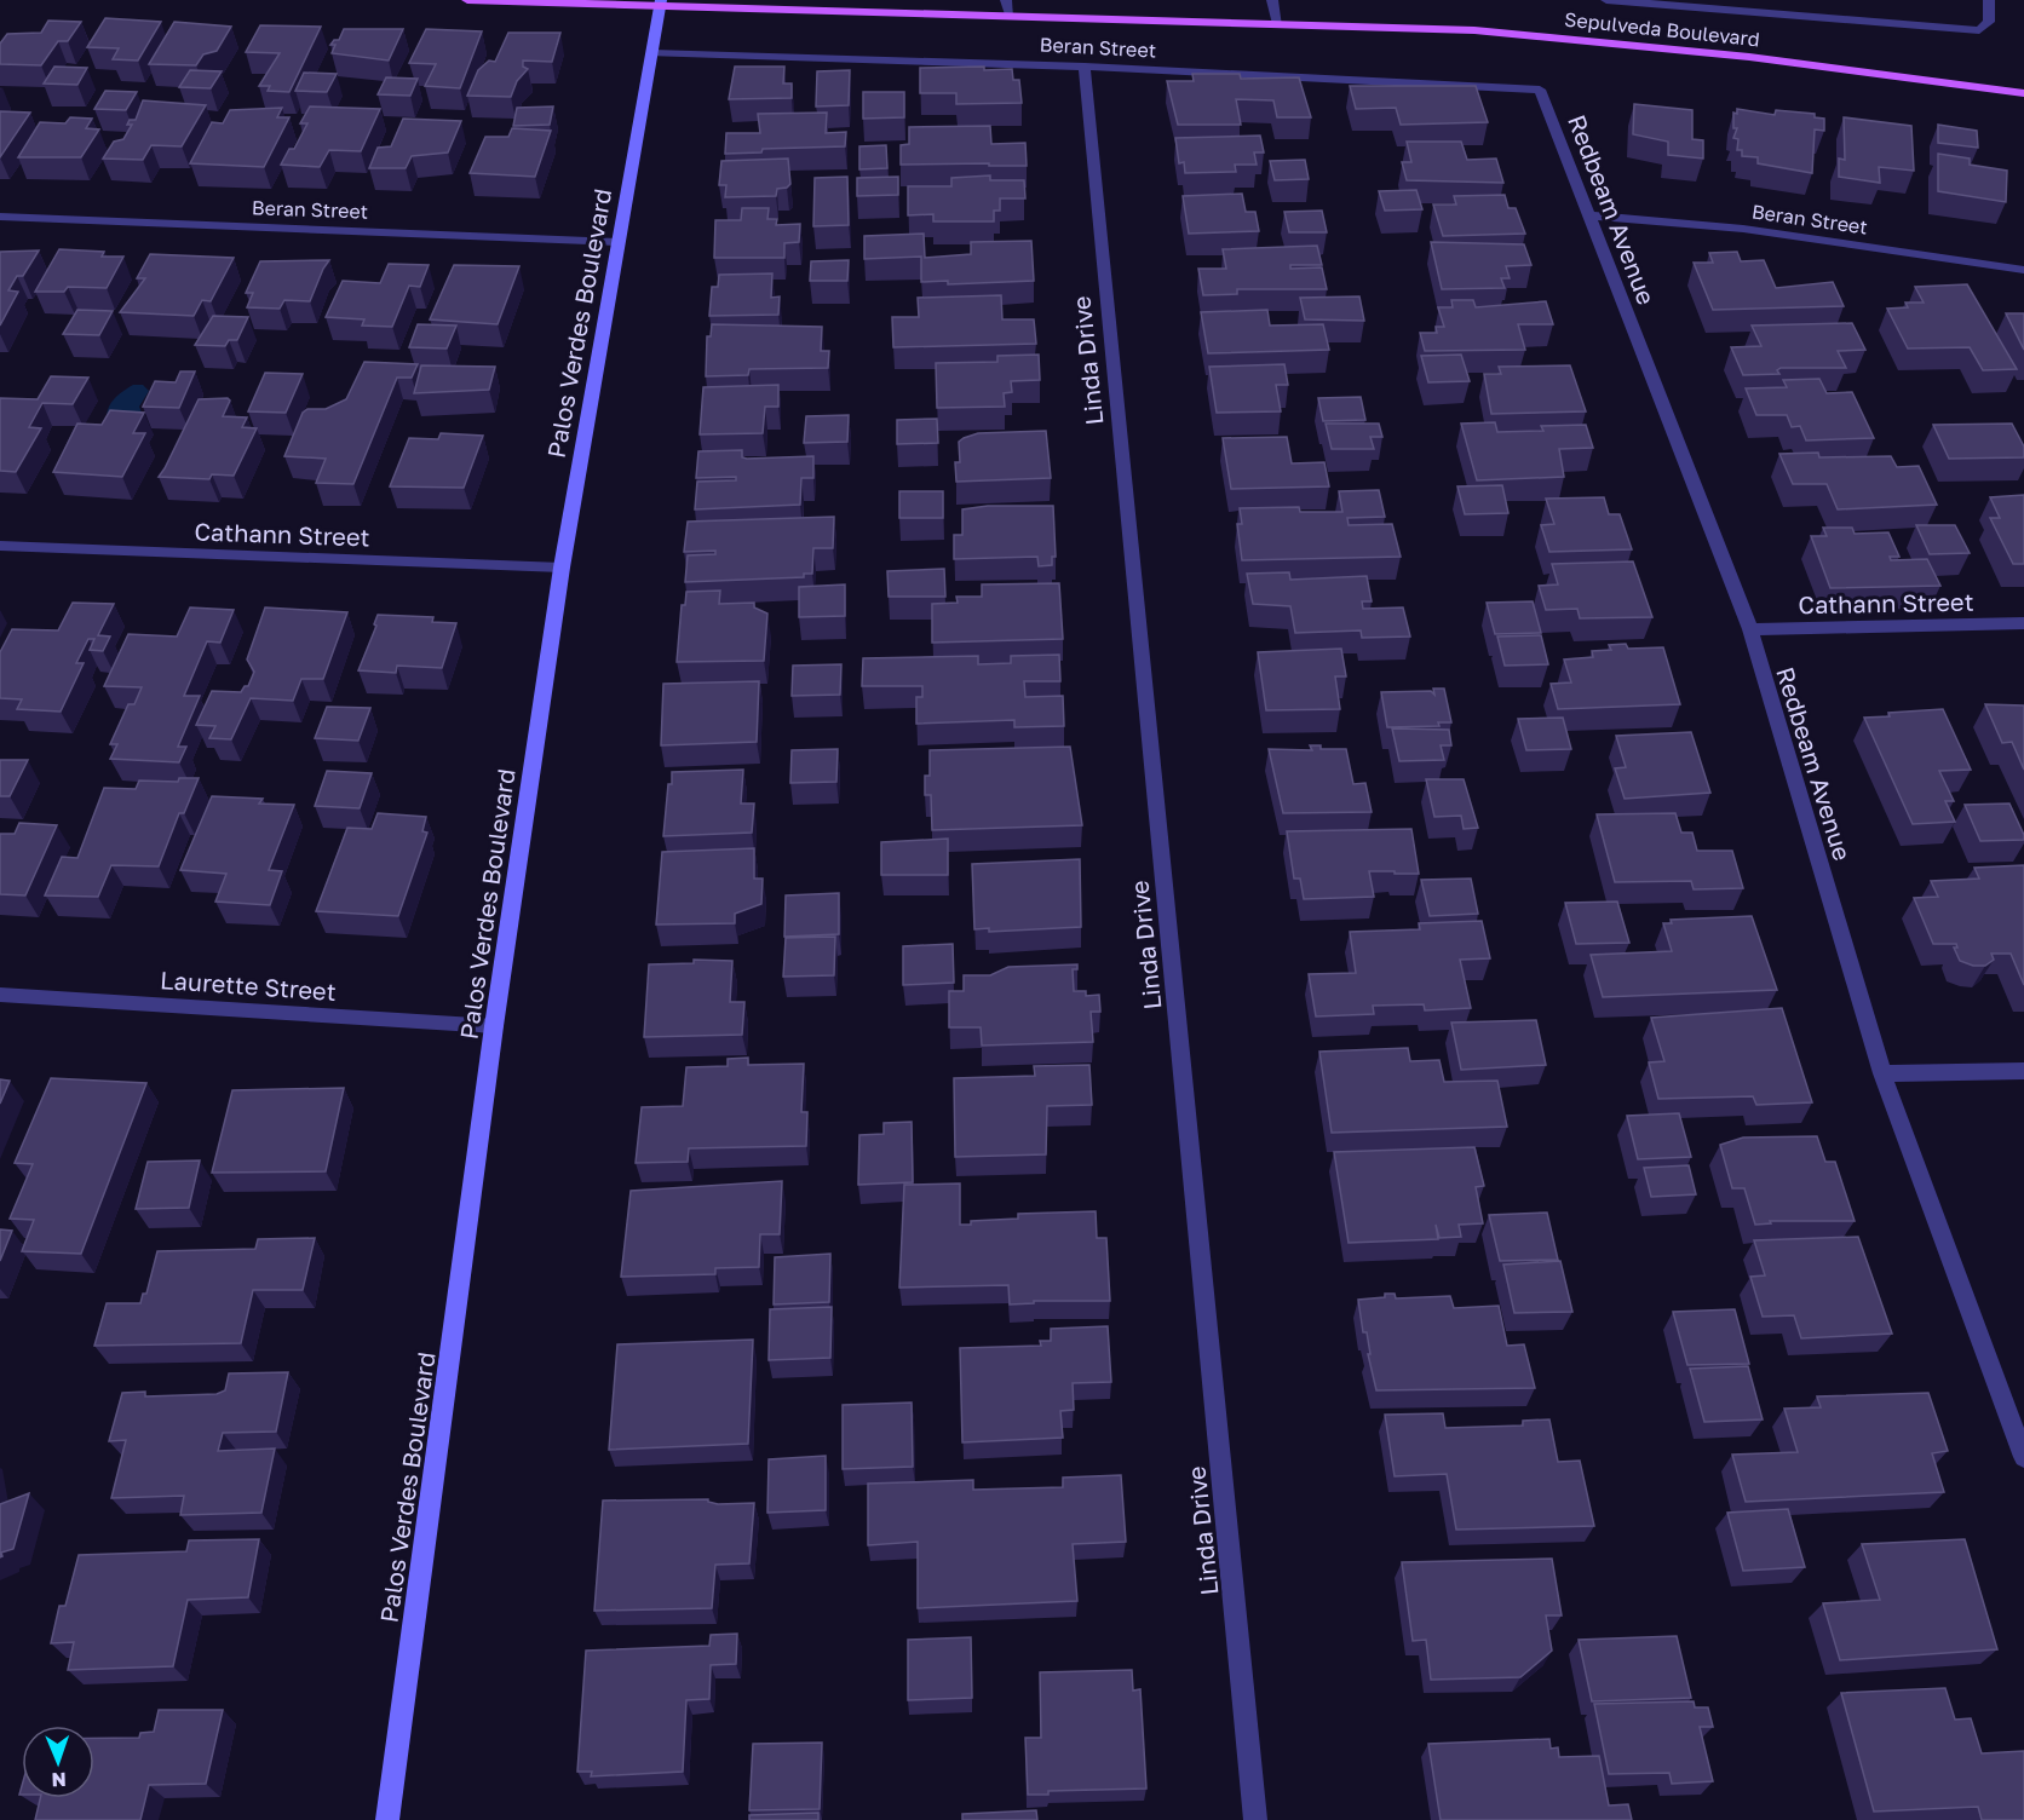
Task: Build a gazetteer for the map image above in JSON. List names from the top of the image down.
{
  "streets": {
    "main road": ["Sepulveda Boulevard", "Palos Verdes Boulevard"],
    "street": [
      "Beran Street",
      "Redbeam Avenue",
      "Linda Drive",
      "Cathann Street",
      "Laurette Street"
    ]
  },
  "crossings": [
    ["Sepulveda Boulevard", "Palos Verdes Boulevard"],
    ["Beran Street", "Redbeam Avenue"],
    ["Beran Street", "Palos Verdes Boulevard"],
    ["Beran Street", "Linda Drive"],
    ["Redbeam Avenue", "Cathann Street"],
    ["Palos Verdes Boulevard", "Cathann Street"],
    ["Palos Verdes Boulevard", "Laurette Street"]
  ],
  "north": "bottom"
}
